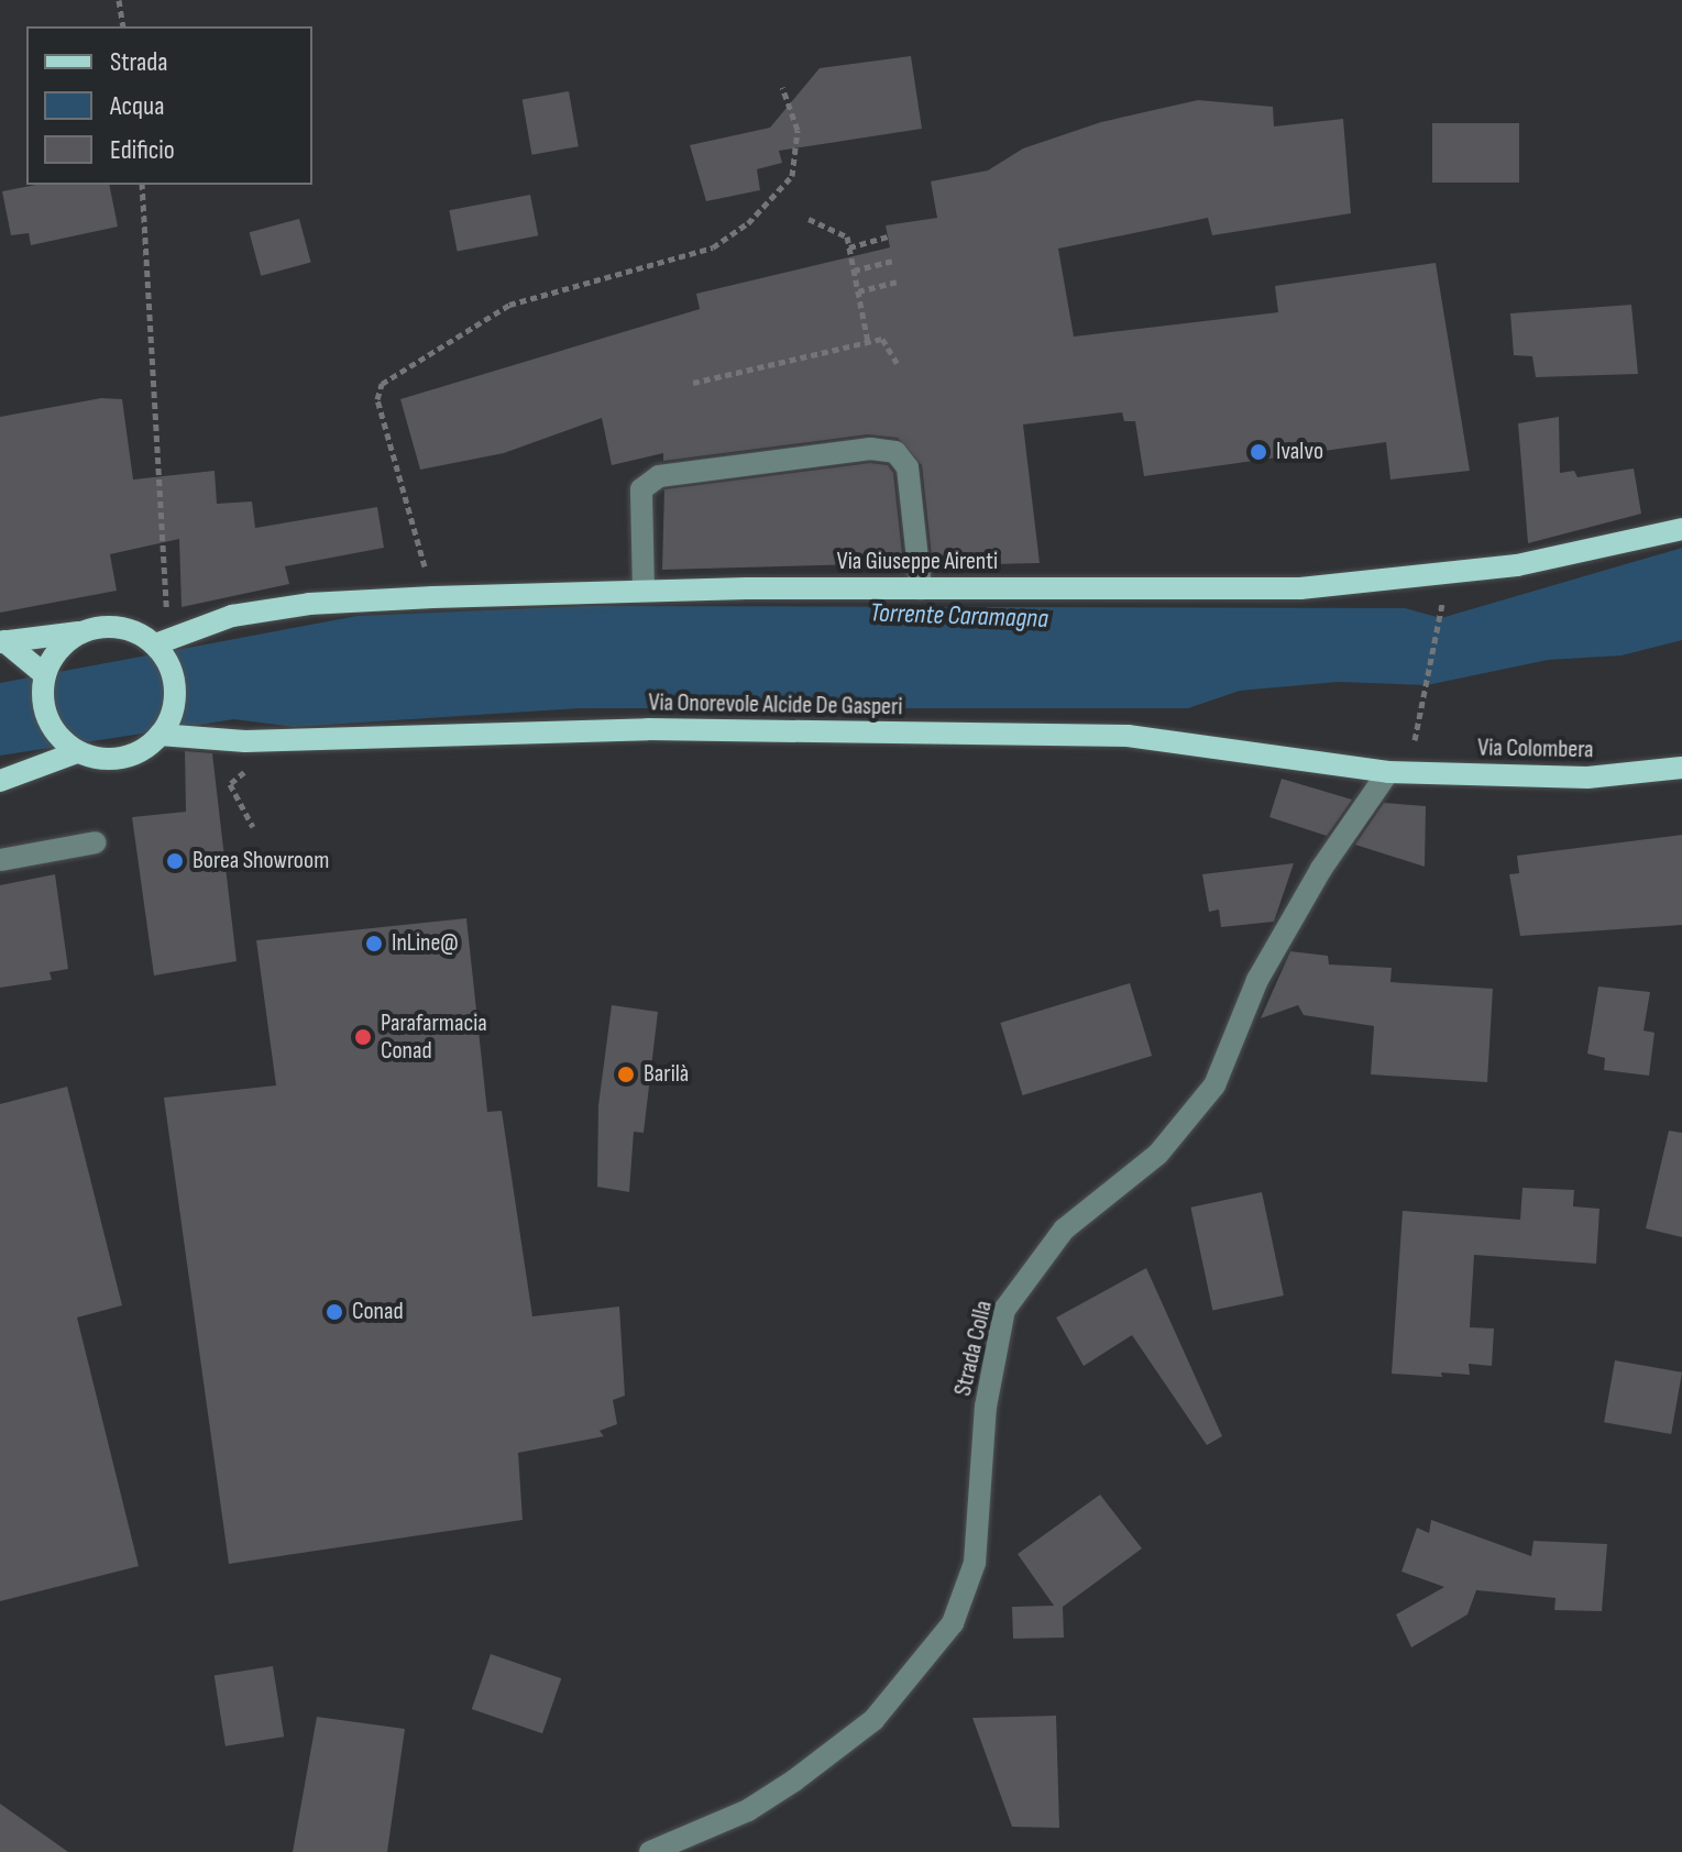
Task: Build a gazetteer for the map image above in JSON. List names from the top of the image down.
{
  "streets": {
    "main road": ["Via Giuseppe Airenti", "Via Onorevole Alcide De Gasperi", "Via Colombera"],
    "street": ["Strada Colla"]
  },
  "crossings": [
    ["Via Giuseppe Airenti", "Via Onorevole Alcide De Gasperi"],
    ["Via Onorevole Alcide De Gasperi", "Via Colombera"],
    ["Via Onorevole Alcide De Gasperi", "Strada Colla"],
    ["Via Colombera", "Strada Colla"]
  ],
  "water": ["Torrente Caramagna"],
  "places": [
    "IvaIvo",
    "Borea Showroom",
    "InLine@",
    "Parafarmacia Conad",
    "Barilà",
    "Conad"
  ],
  "legend": ["Strada", "Acqua", "Edificio"]
}
